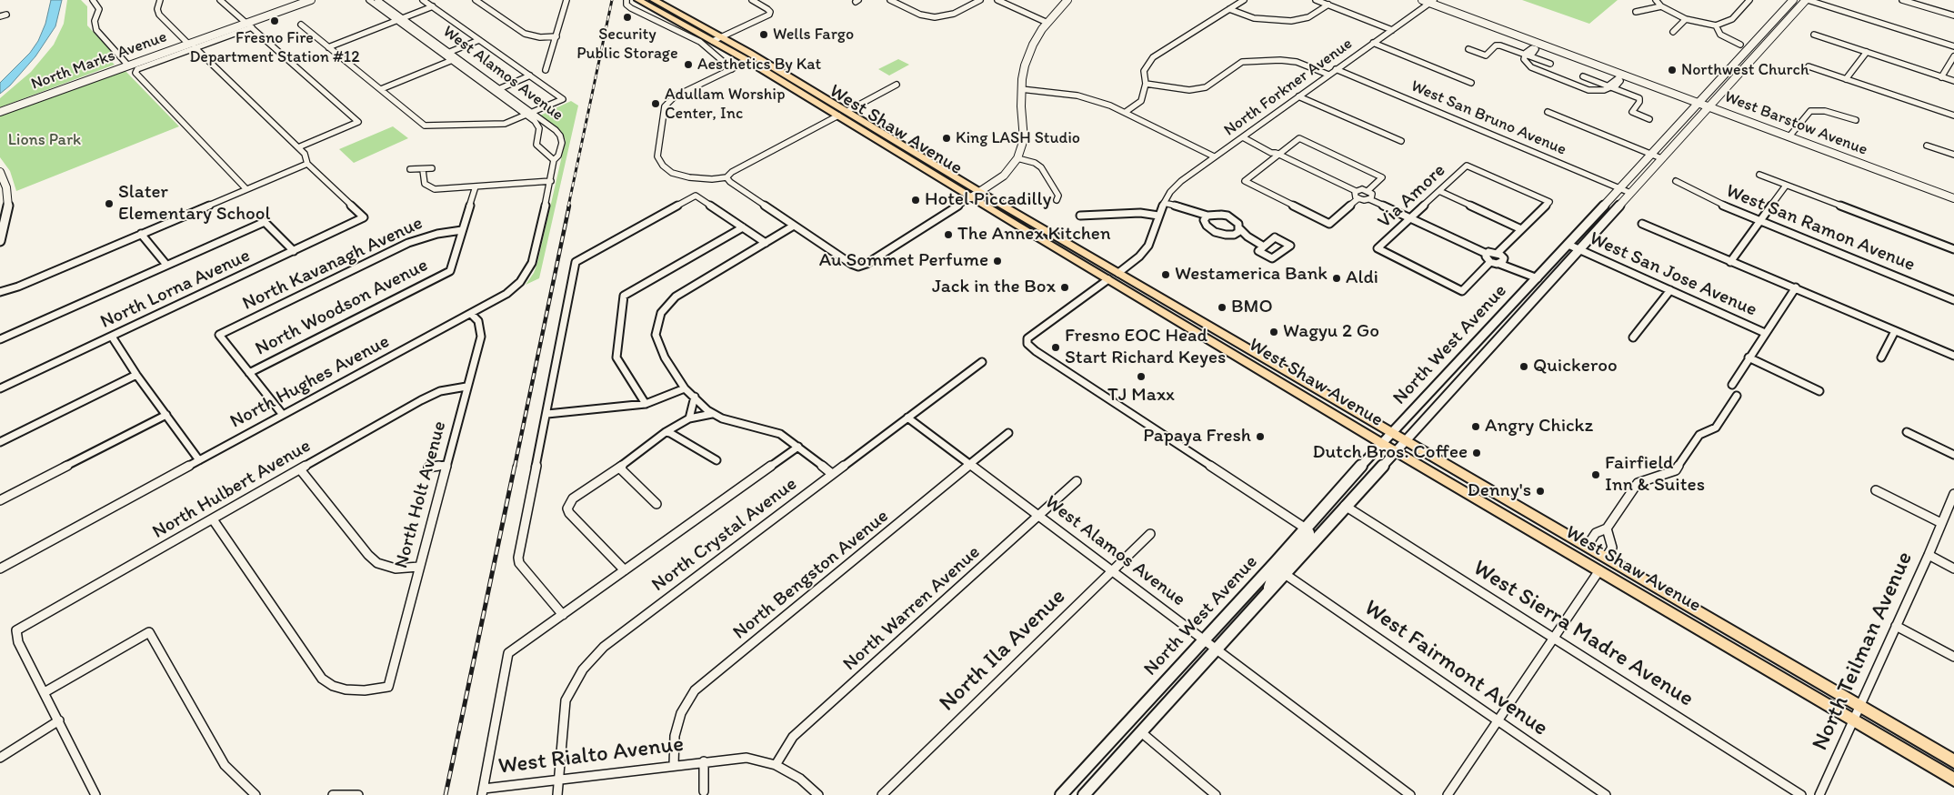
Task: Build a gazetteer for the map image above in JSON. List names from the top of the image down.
{
  "streets": {
    "main road": [
      "North Marks Avenue",
      "West Barstow Avenue",
      "West Shaw Avenue",
      "North West Avenue"
    ],
    "street": [
      "West Alamos Avenue",
      "North Forkner Avenue",
      "West San Bruno Avenue",
      "Via Amore",
      "West San Ramon Avenue",
      "North Kavanagh Avenue",
      "West San Jose Avenue",
      "North Lorna Avenue",
      "North Woodson Avenue",
      "North Hughes Avenue",
      "North Hulbert Avenue",
      "North Holt Avenue",
      "North Crystal Avenue",
      "North Bengston Avenue",
      "North Warren Avenue",
      "West Sierra Madre Avenue",
      "North Ila Avenue",
      "North Teilman Avenue",
      "West Fairmont Avenue",
      "West Rialto Avenue"
    ]
  },
  "crossings": [
    ["West Alamos Avenue", "North West Avenue"],
    ["West Alamos Avenue", "North Hughes Avenue"],
    ["West Alamos Avenue", "North Crystal Avenue"],
    ["West Alamos Avenue", "North Bengston Avenue"],
    ["West Alamos Avenue", "North Warren Avenue"],
    ["West Alamos Avenue", "North Ila Avenue"],
    ["North Forkner Avenue", "West San Bruno Avenue"],
    ["North Forkner Avenue", "West Barstow Avenue"],
    ["North Forkner Avenue", "West Shaw Avenue"],
    ["West San Bruno Avenue", "North West Avenue"],
    ["West Barstow Avenue", "North West Avenue"],
    ["West Shaw Avenue", "North West Avenue"],
    ["West Shaw Avenue", "North Teilman Avenue"],
    ["North Kavanagh Avenue", "North Woodson Avenue"],
    ["West San Jose Avenue", "North West Avenue"],
    ["North West Avenue", "West Sierra Madre Avenue"],
    ["North West Avenue", "West Fairmont Avenue"],
    ["North Hughes Avenue", "North Holt Avenue"],
    ["North Hulbert Avenue", "North Holt Avenue"],
    ["North Crystal Avenue", "West Rialto Avenue"],
    ["North Bengston Avenue", "West Rialto Avenue"],
    ["North Warren Avenue", "West Rialto Avenue"]
  ],
  "parks": ["Lions Park"],
  "places": [
    "Security Public Storage",
    "Fresno Fire Department Station #12",
    "Wells Fargo",
    "Aesthetics By Kat",
    "Northwest Church",
    "Adullam Worship Center, Inc",
    "King LASH Studio",
    "Hotel Piccadilly",
    "Slater Elementary School",
    "The Annex Kitchen",
    "Au Sommet Perfume",
    "Westamerica Bank",
    "Aldi",
    "Jack in the Box",
    "BMO",
    "Wagyu 2 Go",
    "Fresno EOC Head Start Richard Keyes",
    "Quickeroo",
    "TJ Maxx",
    "Angry Chickz",
    "Papaya Fresh",
    "Dutch Bros. Coffee",
    "Fairfield Inn & Suites",
    "Denny's"
  ]
}
